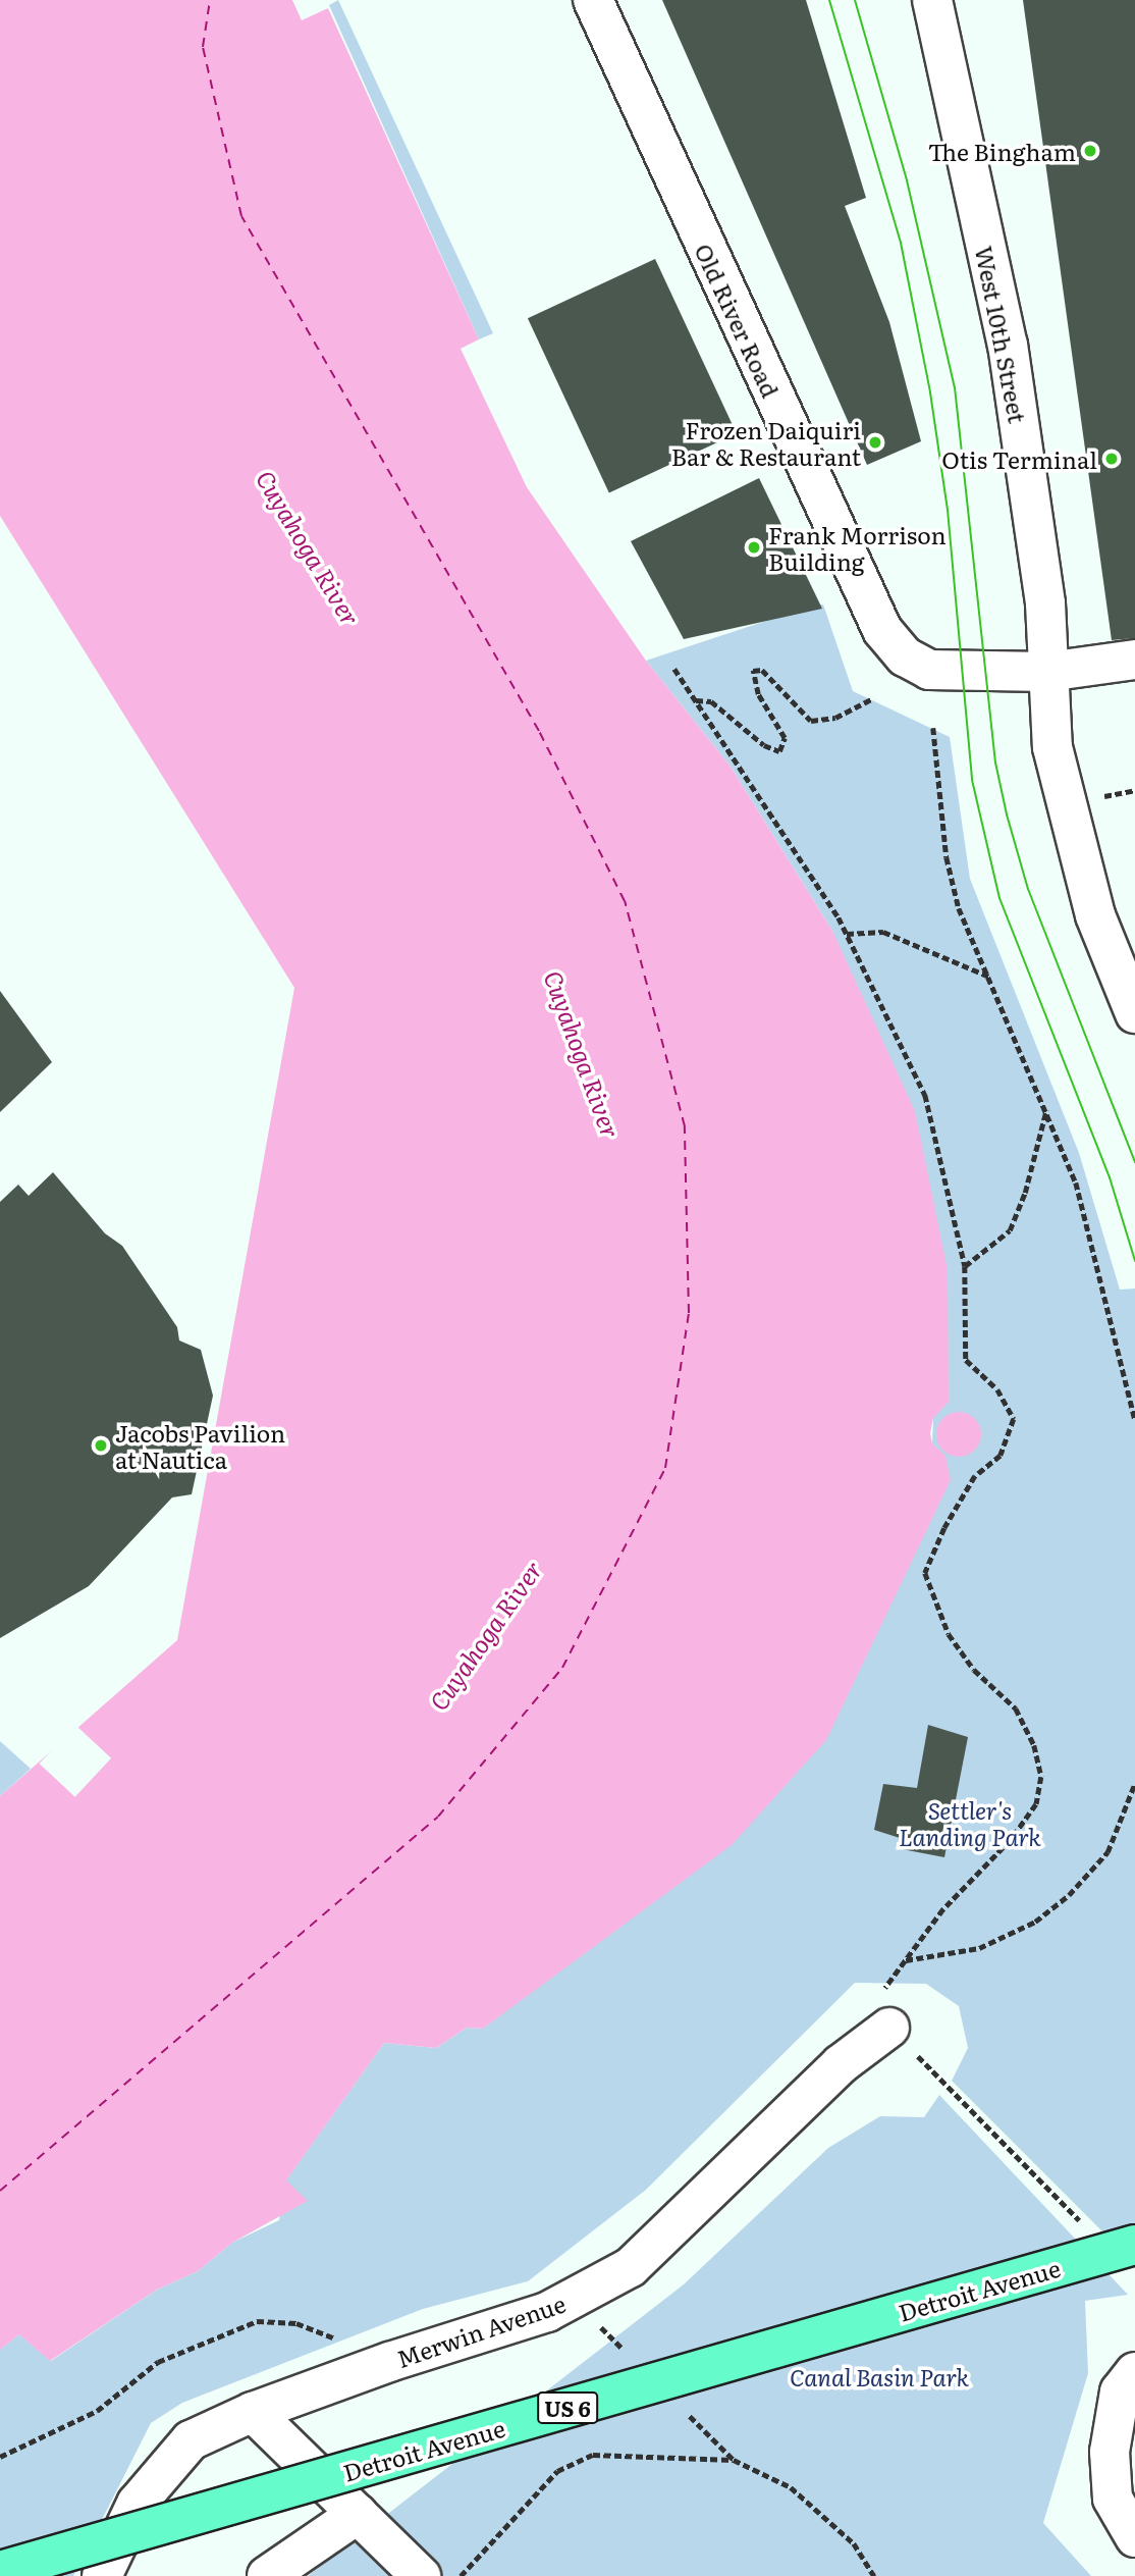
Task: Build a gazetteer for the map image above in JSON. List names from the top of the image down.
{
  "streets": {
    "main road": ["Detroit Avenue", "US 6"],
    "street": ["Old River Road", "West 10th Street", "Merwin Avenue"]
  },
  "crossings": [
    ["Old River Road", "West 10th Street"]
  ],
  "water": ["Cuyahoga River"],
  "parks": ["Settler's Landing Park", "Canal Basin Park"],
  "places": [
    "The Bingham",
    "Frozen Daiquiri Bar & Restaurant",
    "Otis Terminal",
    "Frank Morrison Building",
    "Jacobs Pavilion at Nautica"
  ]
}
